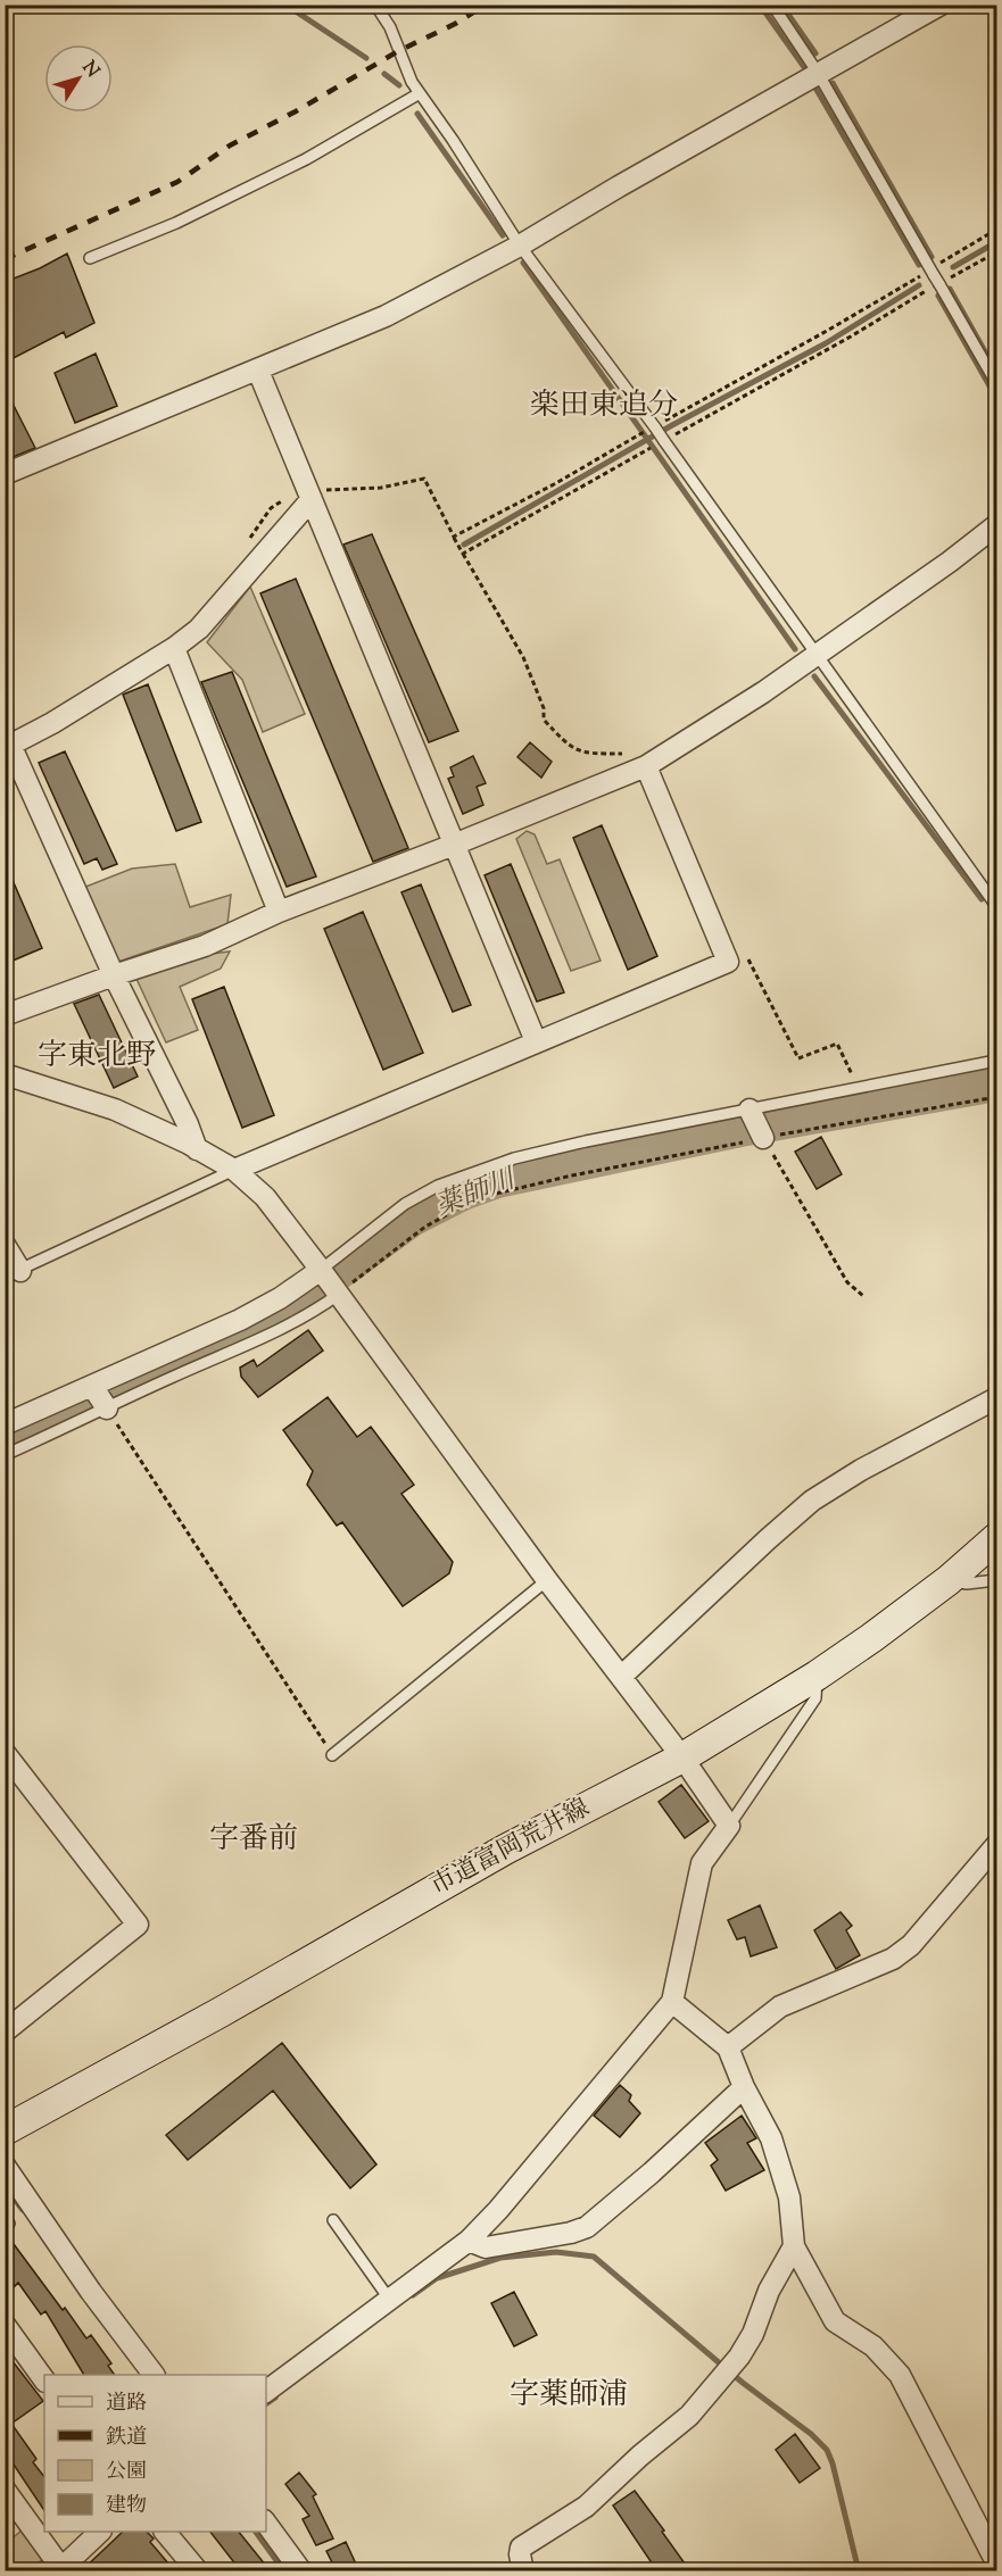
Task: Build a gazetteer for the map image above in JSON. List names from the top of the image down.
{
  "streets": {
    "street": ["市道富岡荒井線"]
  },
  "districts": [
    "楽田東追分",
    "字東北野",
    "字番前",
    "字薬師浦"
  ],
  "water": ["薬師川"],
  "legend": [
    "道路",
    "鉄道",
    "公園",
    "建物"
  ],
  "north": "top right"
}
